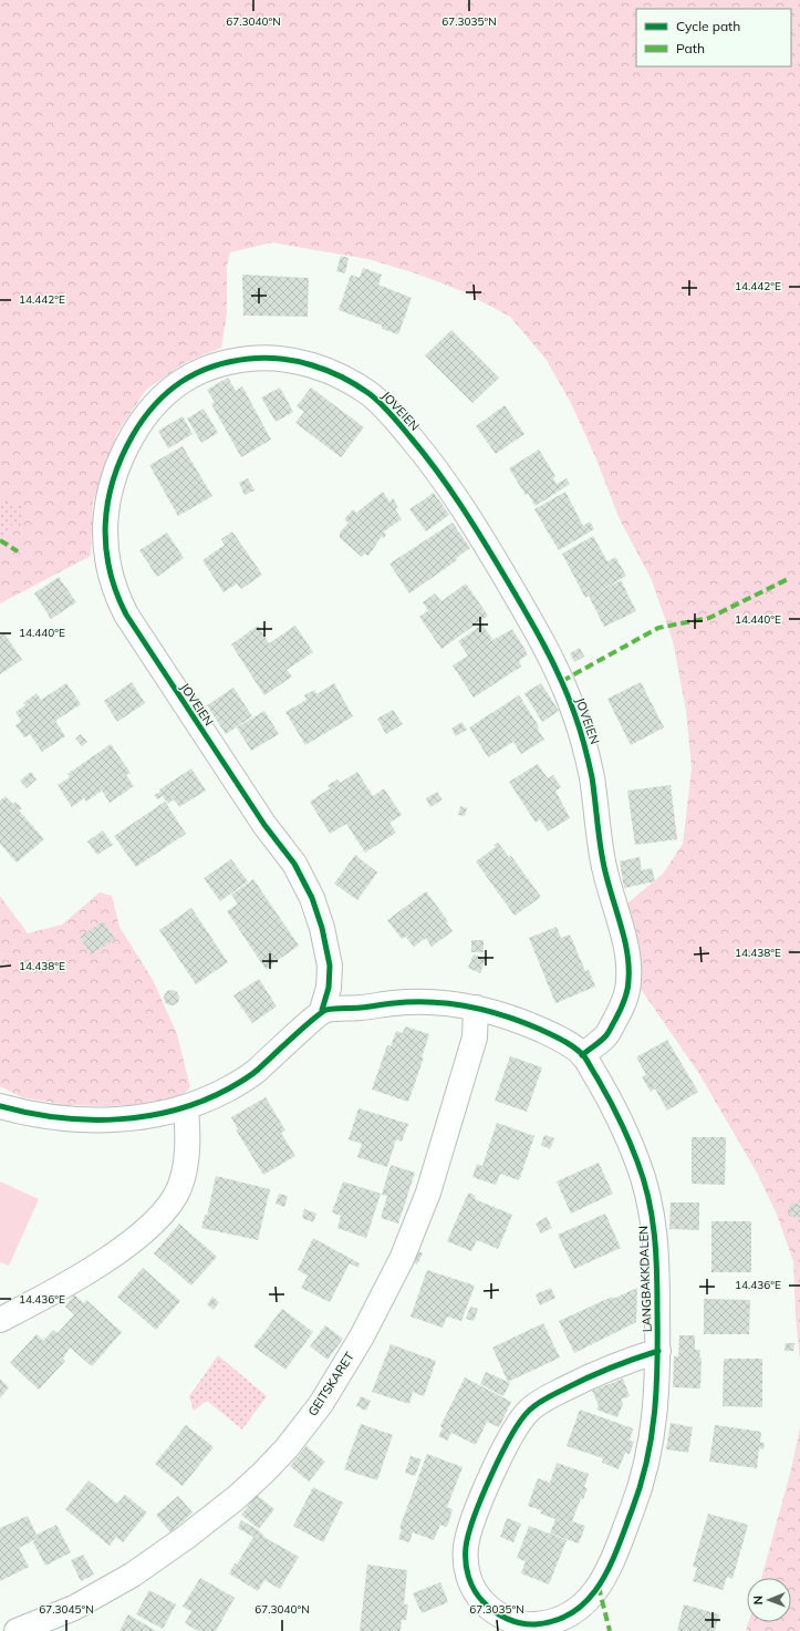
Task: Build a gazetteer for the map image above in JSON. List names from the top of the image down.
{
  "streets": {
    "street": ["JOVEIEN", "LANGBAKKDALEN", "GEITSKARET"]
  },
  "crossings": [
    ["JOVEIEN", "LANGBAKKDALEN"],
    ["LANGBAKKDALEN", "GEITSKARET"]
  ],
  "legend": ["Cycle path", "Path"],
  "north": "left",
  "coordinates": [
    "67.3040°N",
    "67.3035°N",
    "14.442°E",
    "14.440°E",
    "14.438°E",
    "14.436°E",
    "67.3045°N"
  ]
}
